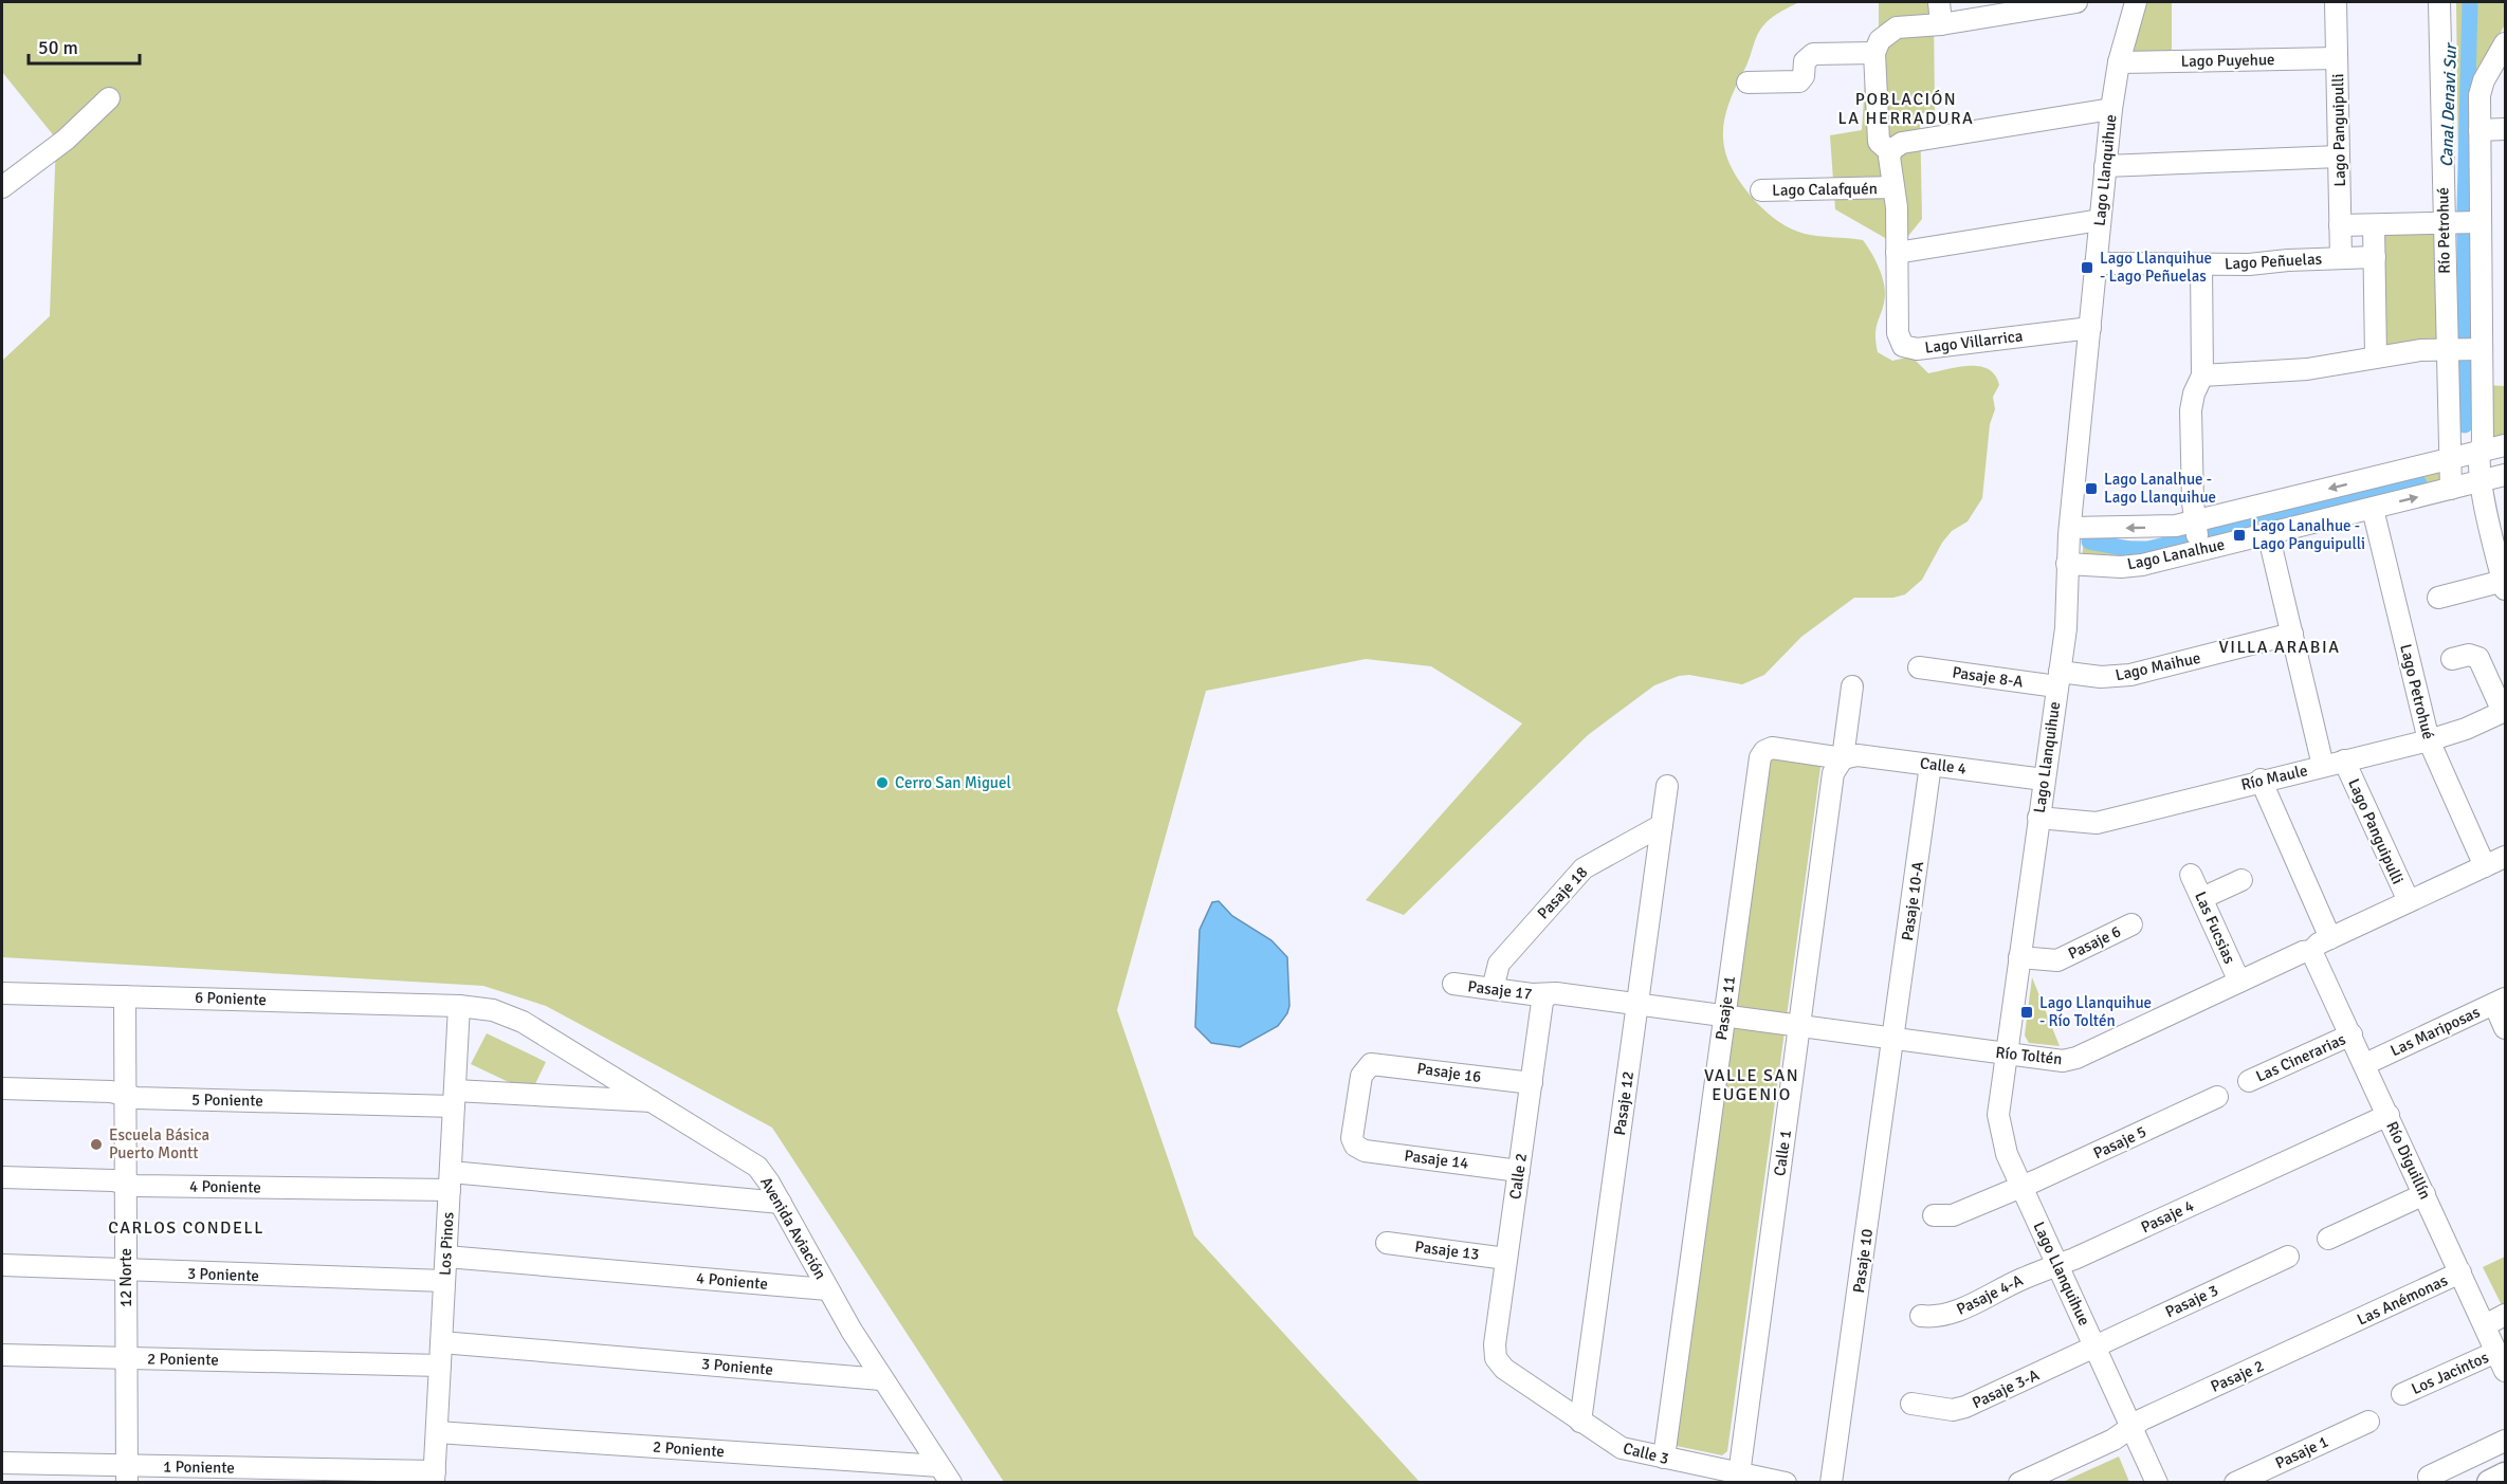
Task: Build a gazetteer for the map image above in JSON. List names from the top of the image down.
{
  "streets": {
    "street": [
      "Lago Puyehue",
      "Lago Panguipulli",
      "Lago Llanquihue",
      "Lago Calafquén",
      "Río Petrohué",
      "Lago Peñuelas",
      "Lago Villarrica",
      "Lago Lanalhue",
      "Lago Maihue",
      "Pasaje 8-A",
      "Lago Petrohué",
      "Calle 4",
      "Río Maule",
      "Pasaje 18",
      "Pasaje 10-A",
      "Las Fucsias",
      "Pasaje 6",
      "Pasaje 17",
      "6 Poniente",
      "Pasaje 11",
      "Las Mariposas",
      "Río Toltén",
      "Las Cinerarias",
      "Pasaje 16",
      "5 Poniente",
      "Pasaje 12",
      "Pasaje 5",
      "Calle 1",
      "Pasaje 14",
      "Río Diguillín",
      "Calle 2",
      "4 Poniente",
      "Pasaje 4",
      "Avenida Aviación",
      "Los Pinos",
      "Pasaje 13",
      "Pasaje 10",
      "3 Poniente",
      "12 Norte",
      "Pasaje 4-A",
      "Las Anémonas",
      "Pasaje 3",
      "2 Poniente",
      "Los Jacintos",
      "Pasaje 2",
      "Pasaje 3-A",
      "Pasaje 1",
      "Calle 3",
      "1 Poniente"
    ]
  },
  "crossings": [
    ["Lago Puyehue", "Lago Panguipulli"],
    ["Lago Puyehue", "Lago Llanquihue"],
    ["Lago Panguipulli", "Lago Peñuelas"],
    ["Lago Panguipulli", "Río Maule"],
    ["Lago Panguipulli", "Río Toltén"],
    ["Lago Llanquihue", "Lago Peñuelas"],
    ["Lago Llanquihue", "Lago Villarrica"],
    ["Lago Llanquihue", "Lago Lanalhue"],
    ["Lago Llanquihue", "Lago Maihue"],
    ["Lago Llanquihue", "Pasaje 8-A"],
    ["Lago Llanquihue", "Calle 4"],
    ["Lago Llanquihue", "Río Maule"],
    ["Lago Llanquihue", "Pasaje 6"],
    ["Lago Llanquihue", "Río Toltén"],
    ["Lago Llanquihue", "Pasaje 5"],
    ["Lago Llanquihue", "Pasaje 4"],
    ["Lago Llanquihue", "Pasaje 4-A"],
    ["Lago Llanquihue", "Pasaje 3"],
    ["Lago Llanquihue", "Pasaje 2"],
    ["Lago Llanquihue", "Pasaje 3-A"],
    ["Lago Calafquén", "Lago Villarrica"],
    ["Río Petrohué", "Lago Lanalhue"],
    ["Lago Lanalhue", "Lago Petrohué"],
    ["Lago Maihue", "Pasaje 8-A"],
    ["Lago Petrohué", "Río Maule"],
    ["Lago Petrohué", "Río Toltén"],
    ["Calle 4", "Pasaje 10-A"],
    ["Calle 4", "Pasaje 11"],
    ["Calle 4", "Calle 1"],
    ["Pasaje 18", "Pasaje 17"],
    ["Pasaje 18", "Pasaje 12"],
    ["Pasaje 10-A", "Río Toltén"],
    ["Pasaje 10-A", "Pasaje 10"],
    ["Las Fucsias", "Río Toltén"],
    ["Pasaje 17", "Río Toltén"],
    ["Pasaje 17", "Calle 2"],
    ["6 Poniente", "Avenida Aviación"],
    ["6 Poniente", "Los Pinos"],
    ["6 Poniente", "12 Norte"],
    ["Pasaje 11", "Río Toltén"],
    ["Pasaje 11", "Calle 1"],
    ["Pasaje 11", "Calle 3"],
    ["Las Mariposas", "Río Diguillín"],
    ["Río Toltén", "Pasaje 12"],
    ["Río Toltén", "Calle 1"],
    ["Río Toltén", "Río Diguillín"],
    ["Río Toltén", "Calle 2"],
    ["Río Toltén", "Pasaje 10"],
    ["Las Cinerarias", "Río Diguillín"],
    ["Pasaje 16", "Pasaje 14"],
    ["Pasaje 16", "Calle 2"],
    ["5 Poniente", "Los Pinos"],
    ["5 Poniente", "12 Norte"],
    ["Pasaje 12", "Calle 3"],
    ["Calle 1", "Calle 3"],
    ["Pasaje 14", "Calle 2"],
    ["Río Diguillín", "Pasaje 4"],
    ["Río Diguillín", "Las Anémonas"],
    ["Río Diguillín", "Los Jacintos"],
    ["Calle 2", "Pasaje 13"],
    ["Calle 2", "Calle 3"],
    ["4 Poniente", "Avenida Aviación"],
    ["4 Poniente", "Los Pinos"],
    ["4 Poniente", "12 Norte"],
    ["Pasaje 4", "Pasaje 4-A"],
    ["Avenida Aviación", "Los Pinos"],
    ["Avenida Aviación", "3 Poniente"],
    ["Avenida Aviación", "2 Poniente"],
    ["Los Pinos", "3 Poniente"],
    ["Los Pinos", "2 Poniente"],
    ["Los Pinos", "1 Poniente"],
    ["3 Poniente", "12 Norte"],
    ["12 Norte", "2 Poniente"],
    ["12 Norte", "1 Poniente"],
    ["Las Anémonas", "Pasaje 2"],
    ["Pasaje 3", "Pasaje 3-A"]
  ],
  "districts": [
    "POBLACIÓN LA HERRADURA",
    "VILLA ARABIA",
    "VALLE SAN EUGENIO",
    "CARLOS CONDELL"
  ],
  "water": ["Canal Denavi Sur"],
  "places": {
    "transit": [
      "Lago Llanquihue - Lago Peñuelas",
      "Lago Lanalhue - Lago Llanquihue",
      "Lago Lanalhue - Lago Panguipulli",
      "Lago Llanquihue - Río Toltén"
    ],
    "other": ["Cerro San Miguel", "Escuela Básica Puerto Montt"]
  },
  "scale_bar": "50 m"
}
